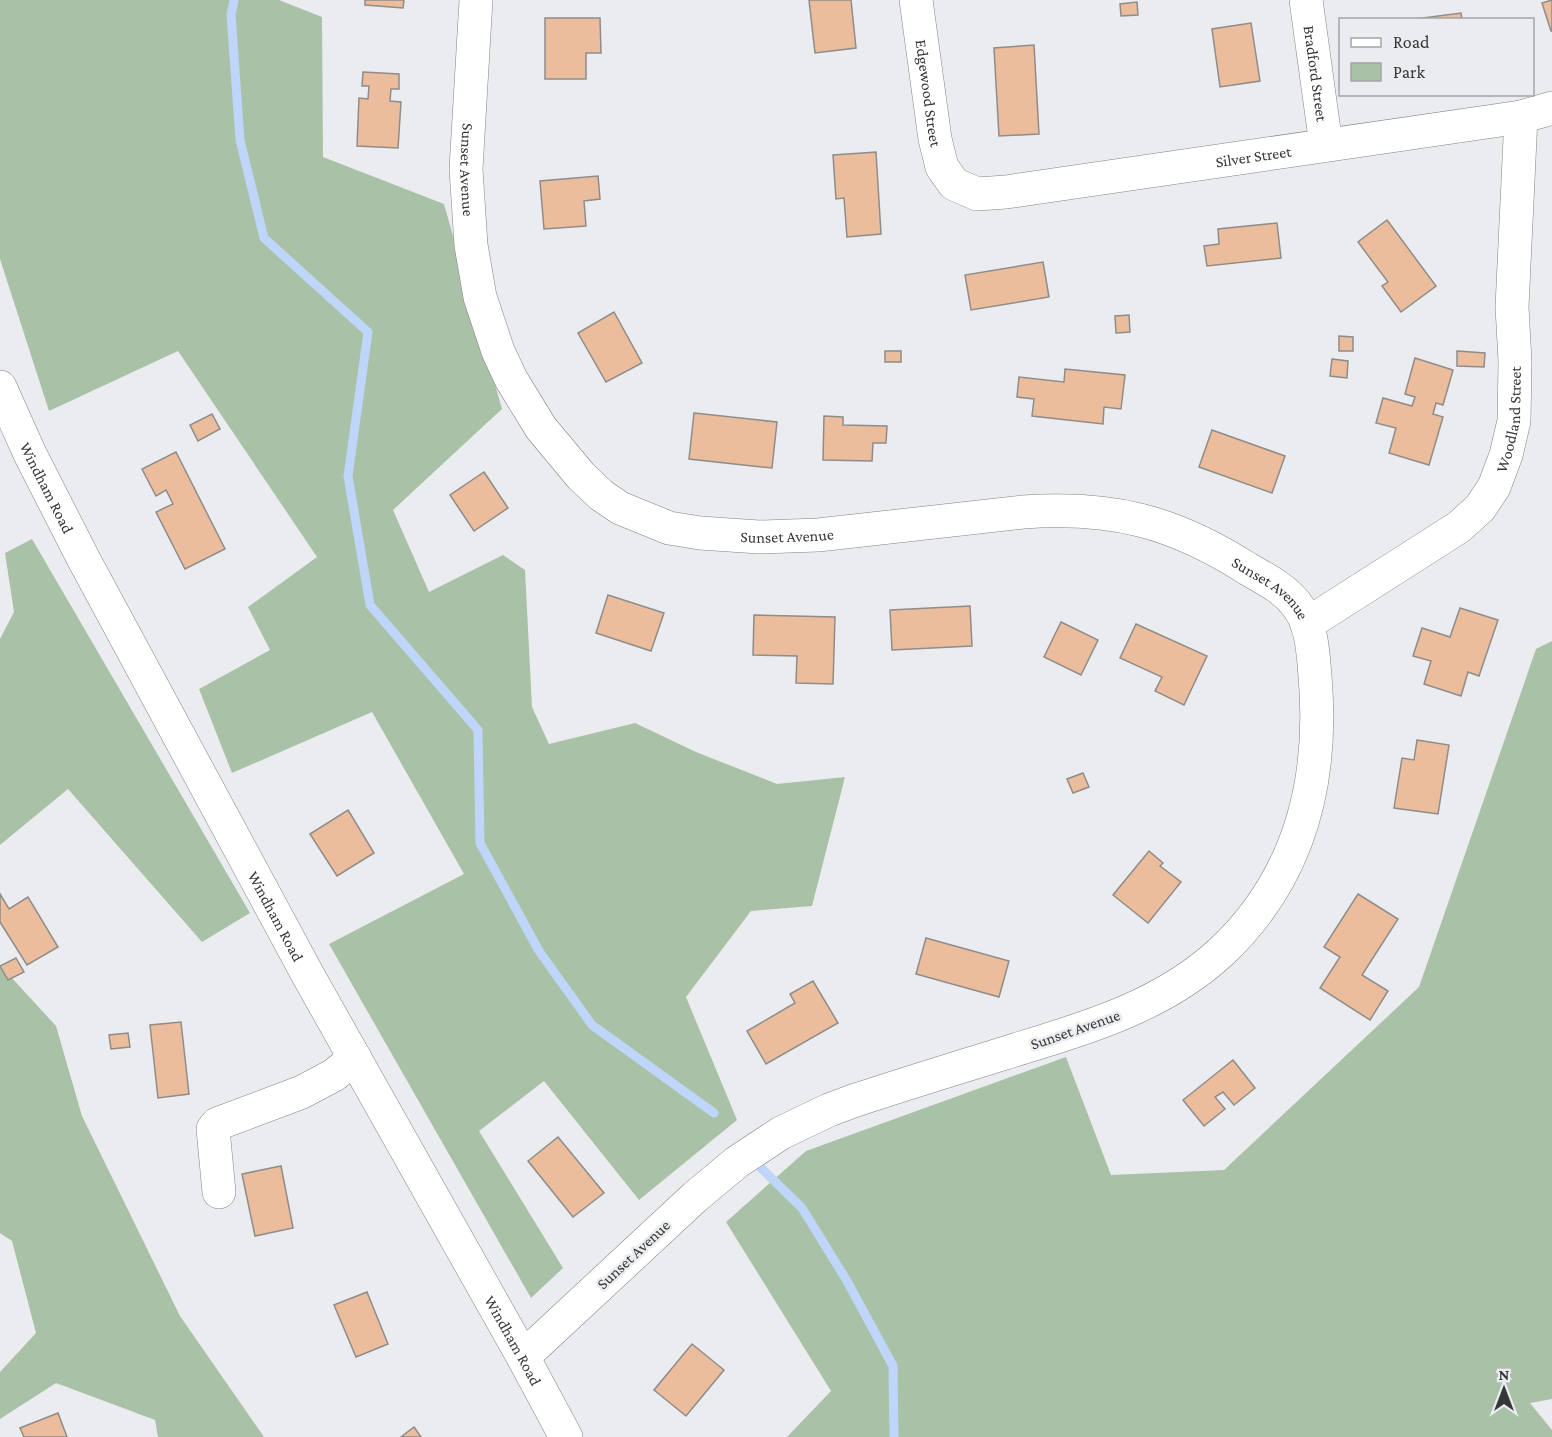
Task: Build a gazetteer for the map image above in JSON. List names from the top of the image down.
{
  "streets": {
    "street": [
      "Bradford Street",
      "Edgewood Street",
      "Silver Street",
      "Sunset Avenue",
      "Woodland Street",
      "Windham Road"
    ]
  },
  "crossings": [
    ["Bradford Street", "Silver Street"],
    ["Edgewood Street", "Silver Street"],
    ["Silver Street", "Woodland Street"],
    ["Sunset Avenue", "Woodland Street"],
    ["Sunset Avenue", "Windham Road"]
  ],
  "legend": ["Road", "Park"],
  "north": "top"
}
